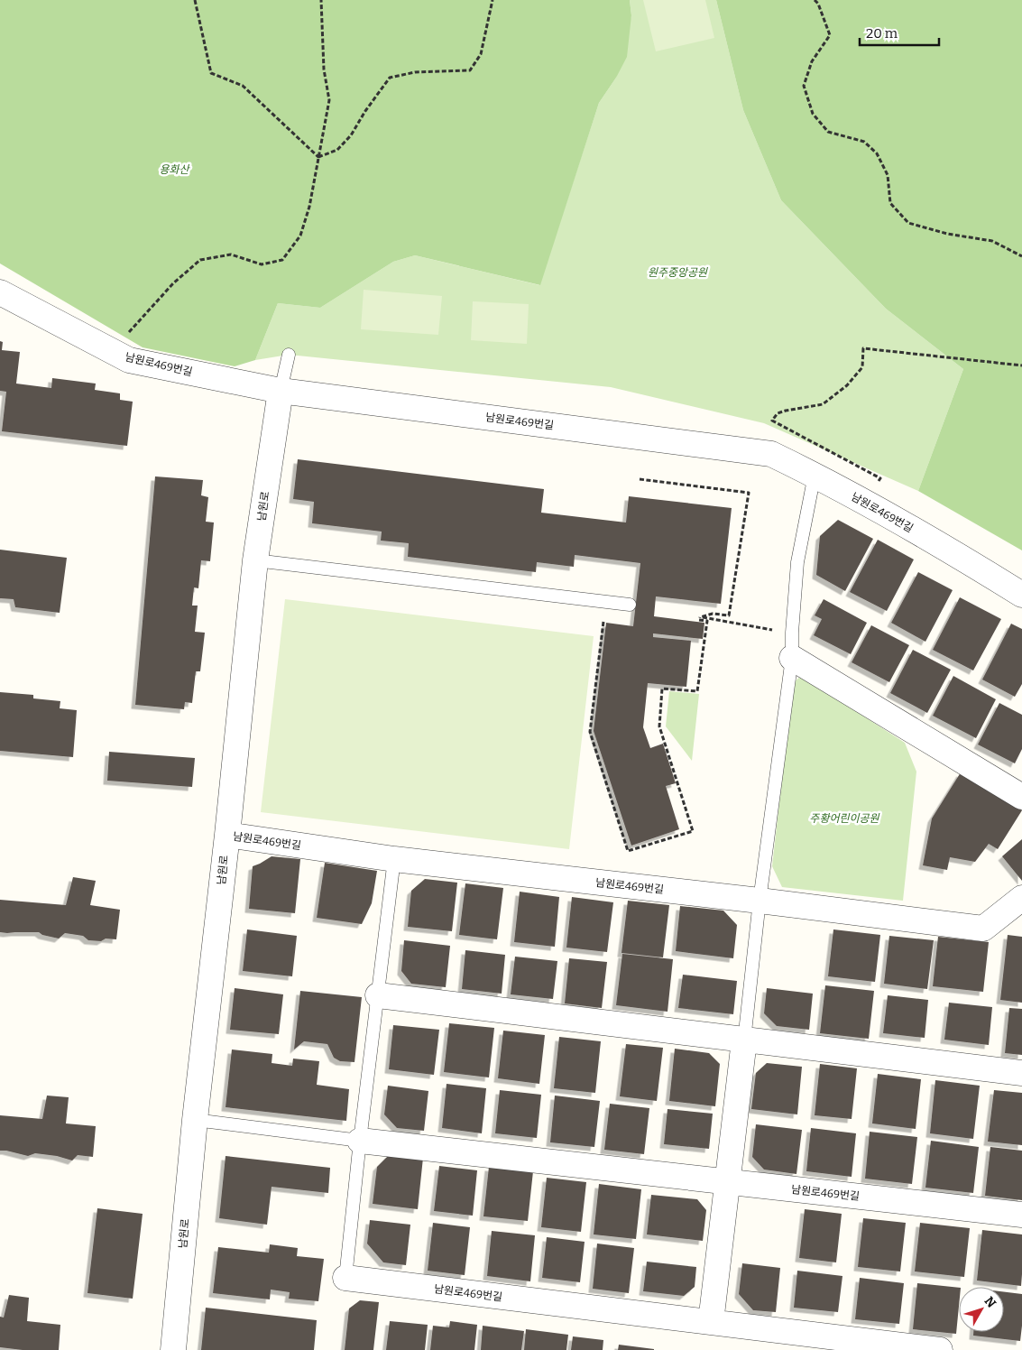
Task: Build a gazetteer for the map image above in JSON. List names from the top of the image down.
{
  "streets": {
    "street": ["남원로469번길", "남원로"]
  },
  "crossings": [
    ["남원로469번길", "남원로"]
  ],
  "parks": ["용화산", "원주중앙공원", "주황어린이공원"],
  "scale_bar": "20 m",
  "north": "top right"
}
